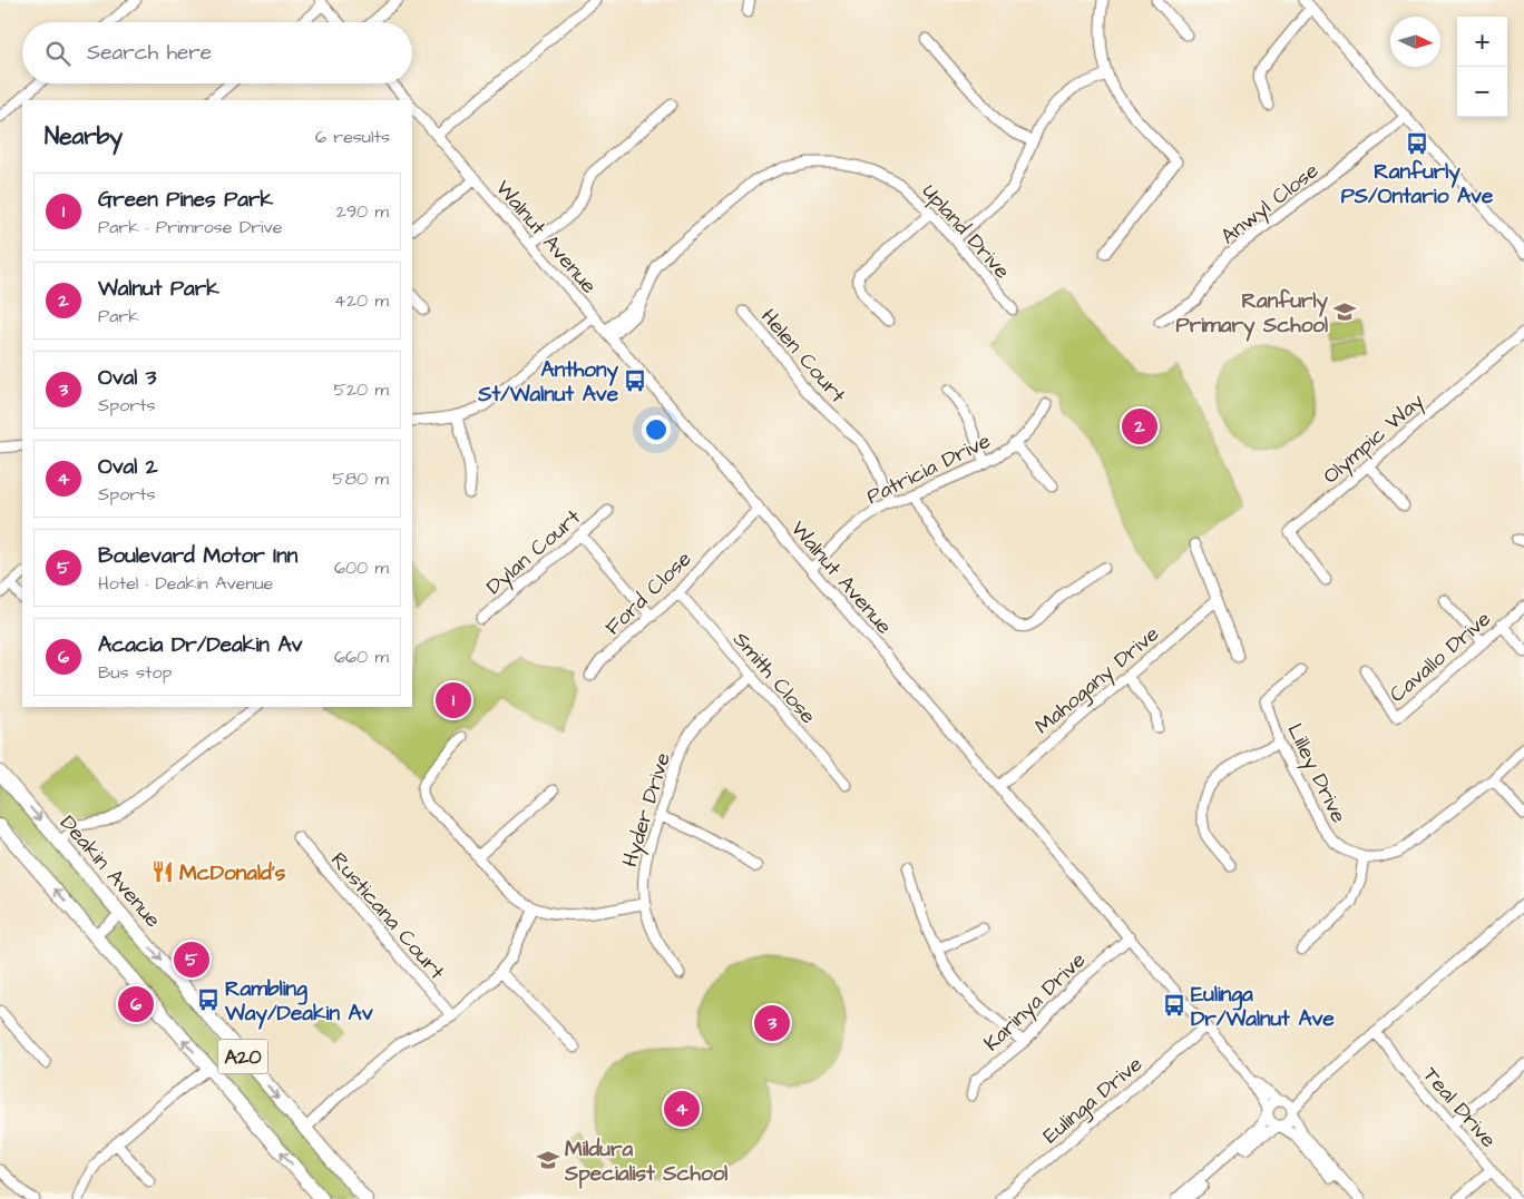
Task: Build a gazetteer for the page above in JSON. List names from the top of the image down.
{
  "streets": {
    "highway": ["Deakin Avenue", "A20"],
    "street": [
      "Anwyl Close",
      "Upland Drive",
      "Walnut Avenue",
      "Helen Court",
      "Olympic Way",
      "Patricia Drive",
      "Dylan Court",
      "Ford Close",
      "Cavallo Drive",
      "Smith Close",
      "Mahogany Drive",
      "Lilley Drive",
      "Hyder Drive",
      "Rusticana Court",
      "Karinya Drive",
      "Eulinga Drive",
      "Teal Drive"
    ]
  },
  "crossings": [
    ["Upland Drive", "Walnut Avenue"],
    ["Walnut Avenue", "Patricia Drive"],
    ["Walnut Avenue", "Ford Close"],
    ["Walnut Avenue", "Mahogany Drive"],
    ["Walnut Avenue", "Karinya Drive"],
    ["Walnut Avenue", "Eulinga Drive"],
    ["Helen Court", "Patricia Drive"],
    ["Ford Close", "Smith Close"],
    ["Smith Close", "Hyder Drive"]
  ],
  "places": {
    "bus stop": [
      "Ranfurly PS/Ontario Ave",
      "Anthony St/Walnut Ave",
      "Rambling Way/Deakin Av",
      "Eulinga Dr/Walnut Ave"
    ],
    "school or university": ["Ranfurly Primary School", "Mildura Specialist School"],
    "restaurant": ["McDonald's"]
  },
  "north": "right",
  "page": {
    "map_buttons": ["+", "−"],
    "search": "Search here",
    "heading": ["Nearby", "6 results"],
    "list": [
      {
        "mark": "1",
        "name": "Green Pines Park",
        "note": "Park · Primrose Drive",
        "value": "290 m"
      },
      {
        "mark": "2",
        "name": "Walnut Park",
        "note": "Park",
        "value": "420 m"
      },
      {
        "mark": "3",
        "name": "Oval 3",
        "note": "Sports",
        "value": "520 m"
      },
      {
        "mark": "4",
        "name": "Oval 2",
        "note": "Sports",
        "value": "580 m"
      },
      {
        "mark": "5",
        "name": "Boulevard Motor Inn",
        "note": "Hotel · Deakin Avenue",
        "value": "600 m"
      },
      {
        "mark": "6",
        "name": "Acacia Dr/Deakin Av",
        "note": "Bus stop",
        "value": "660 m"
      }
    ],
    "pins": [
      "2",
      "1",
      "5",
      "6",
      "3",
      "4"
    ]
  }
}
